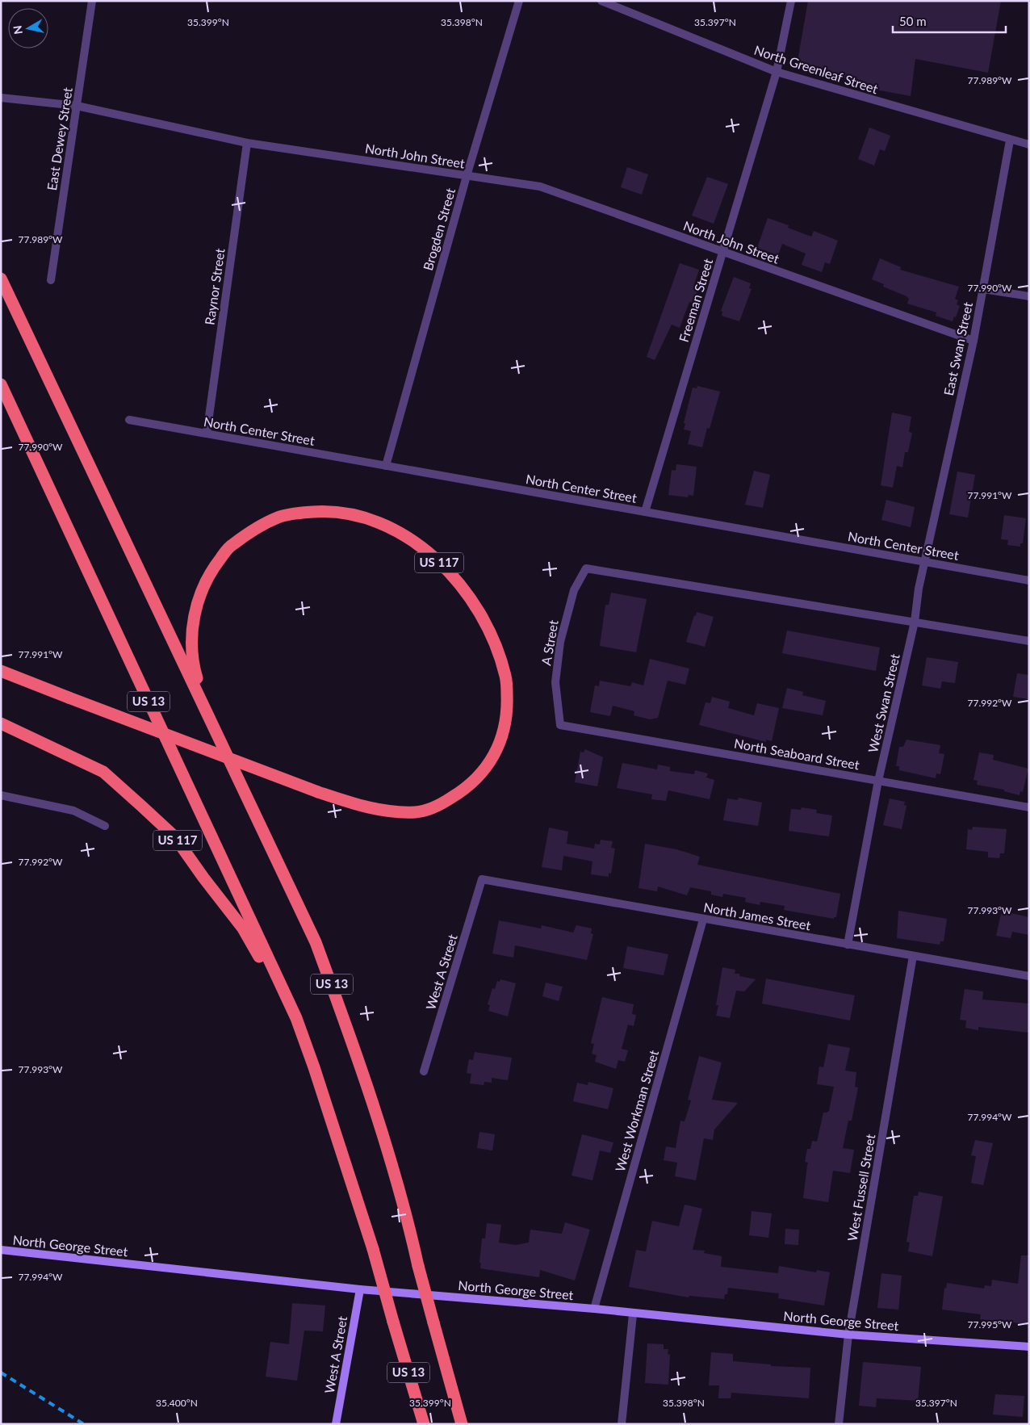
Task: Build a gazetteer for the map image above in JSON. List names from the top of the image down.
{
  "streets": {
    "highway": ["US 117", "US 13"],
    "main road": ["West A Street", "North George Street"],
    "street": [
      "North Greenleaf Street",
      "East Dewey Street",
      "North John Street",
      "Brogden Street",
      "Raynor Street",
      "Freeman Street",
      "East Swan Street",
      "North Center Street",
      "A Street",
      "West Swan Street",
      "North Seaboard Street",
      "North James Street",
      "West Workman Street",
      "West Fussell Street"
    ]
  },
  "crossings": [
    ["North Greenleaf Street", "Freeman Street"],
    ["North Greenleaf Street", "East Swan Street"],
    ["East Dewey Street", "North John Street"],
    ["North John Street", "Brogden Street"],
    ["North John Street", "Raynor Street"],
    ["North John Street", "Freeman Street"],
    ["North John Street", "East Swan Street"],
    ["Brogden Street", "North Center Street"],
    ["Raynor Street", "North Center Street"],
    ["Freeman Street", "North Center Street"],
    ["East Swan Street", "North Center Street"],
    ["East Swan Street", "West Swan Street"],
    ["North Center Street", "West Swan Street"],
    ["US 117", "US 13"],
    ["A Street", "West Swan Street"],
    ["A Street", "North Seaboard Street"],
    ["West Swan Street", "North Seaboard Street"],
    ["West Swan Street", "North James Street"],
    ["North James Street", "West A Street"],
    ["North James Street", "West Workman Street"],
    ["North James Street", "West Fussell Street"],
    ["West A Street", "North George Street"],
    ["West Workman Street", "North George Street"],
    ["West Fussell Street", "North George Street"]
  ],
  "scale_bar": "50 m",
  "north": "left",
  "coordinates": [
    "35.399°N",
    "35.398°N",
    "35.397°N",
    "77.989°W",
    "77.990°W",
    "77.991°W",
    "77.992°W",
    "77.993°W",
    "77.994°W",
    "77.995°W",
    "35.400°N"
  ]
}
